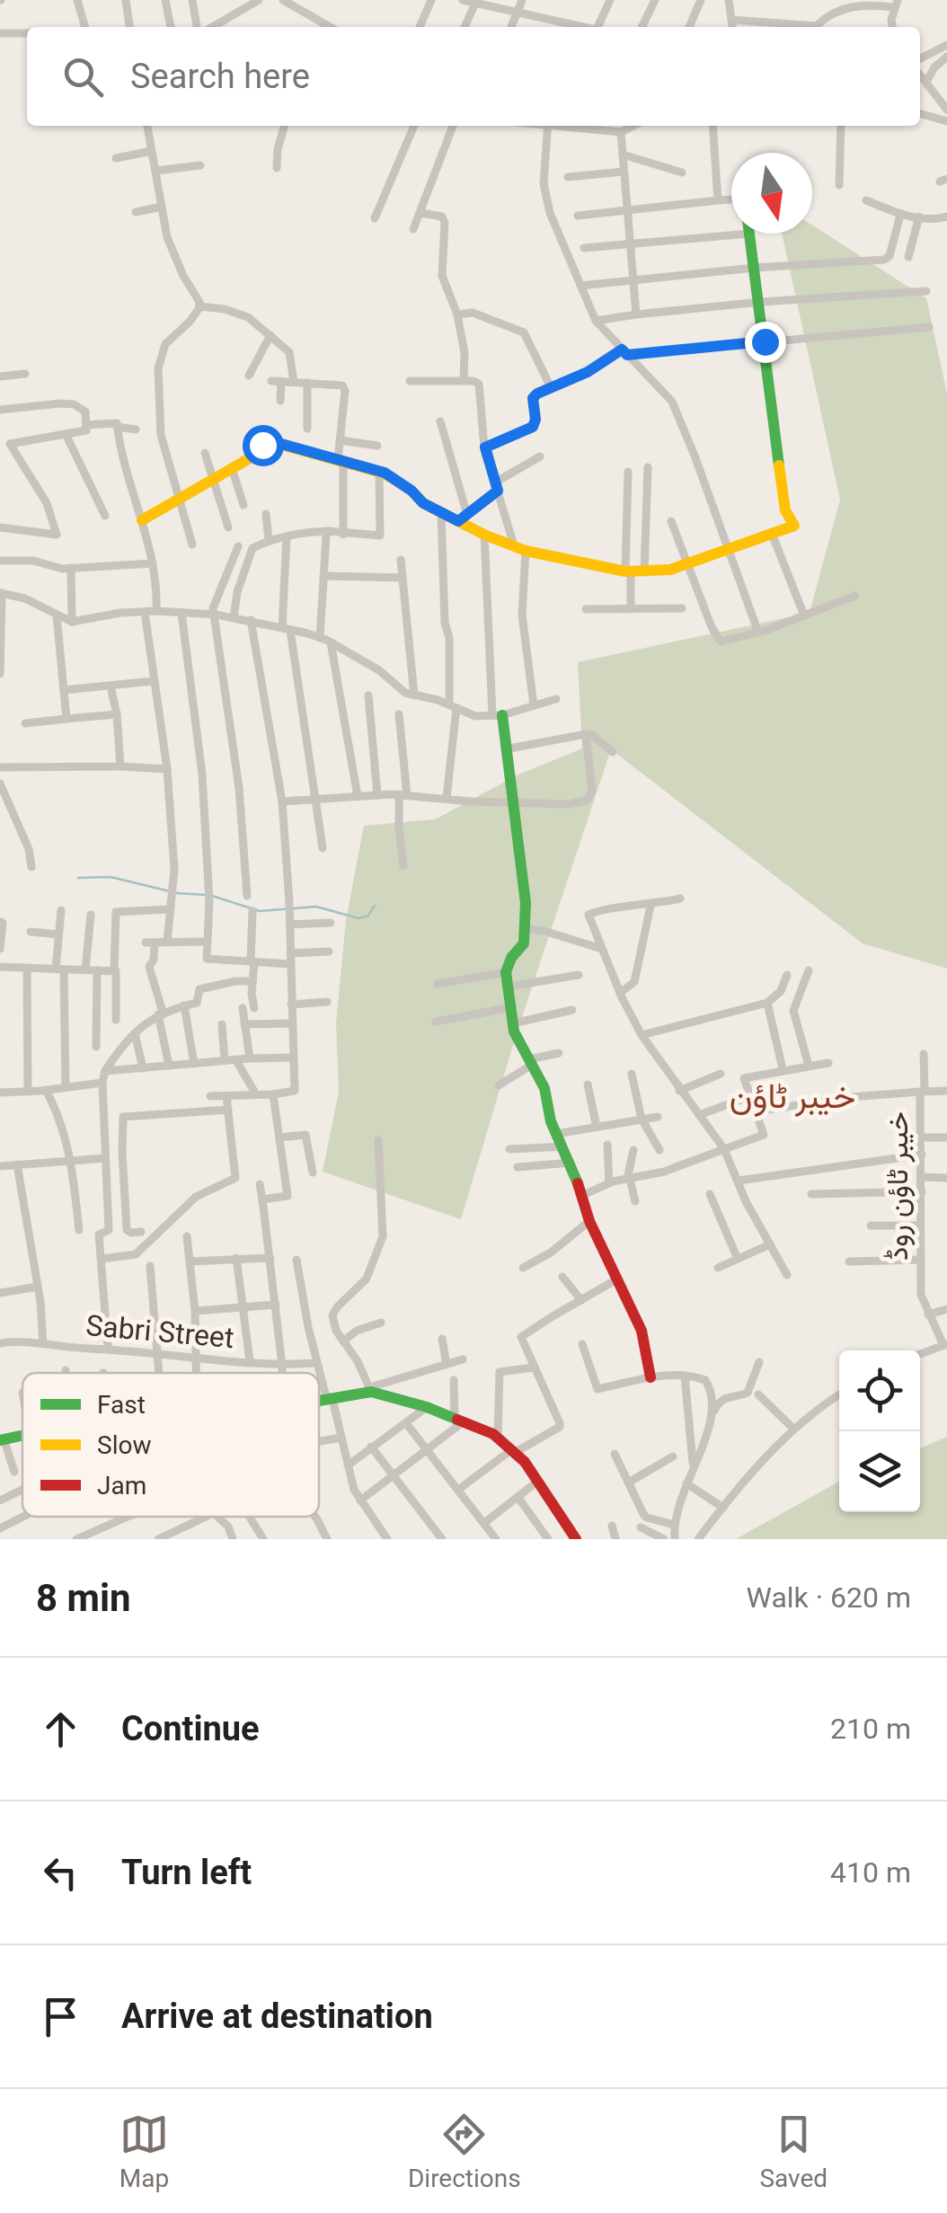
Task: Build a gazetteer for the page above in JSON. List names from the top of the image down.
{
  "streets": {
    "street": ["خیبر ٹاؤن روڈ", "Sabri Street"]
  },
  "districts": ["خیبر ٹاؤن"],
  "legend": ["Fast", "Slow", "Jam"],
  "north": "bottom",
  "page": {
    "search": "Search here",
    "heading": ["8 min", "Walk · 620 m"],
    "list": [
      ["Continue", "210 m"],
      ["Turn left", "410 m"],
      "Arrive at destination"
    ],
    "nav": ["Map", "Directions", "Saved"]
  }
}
